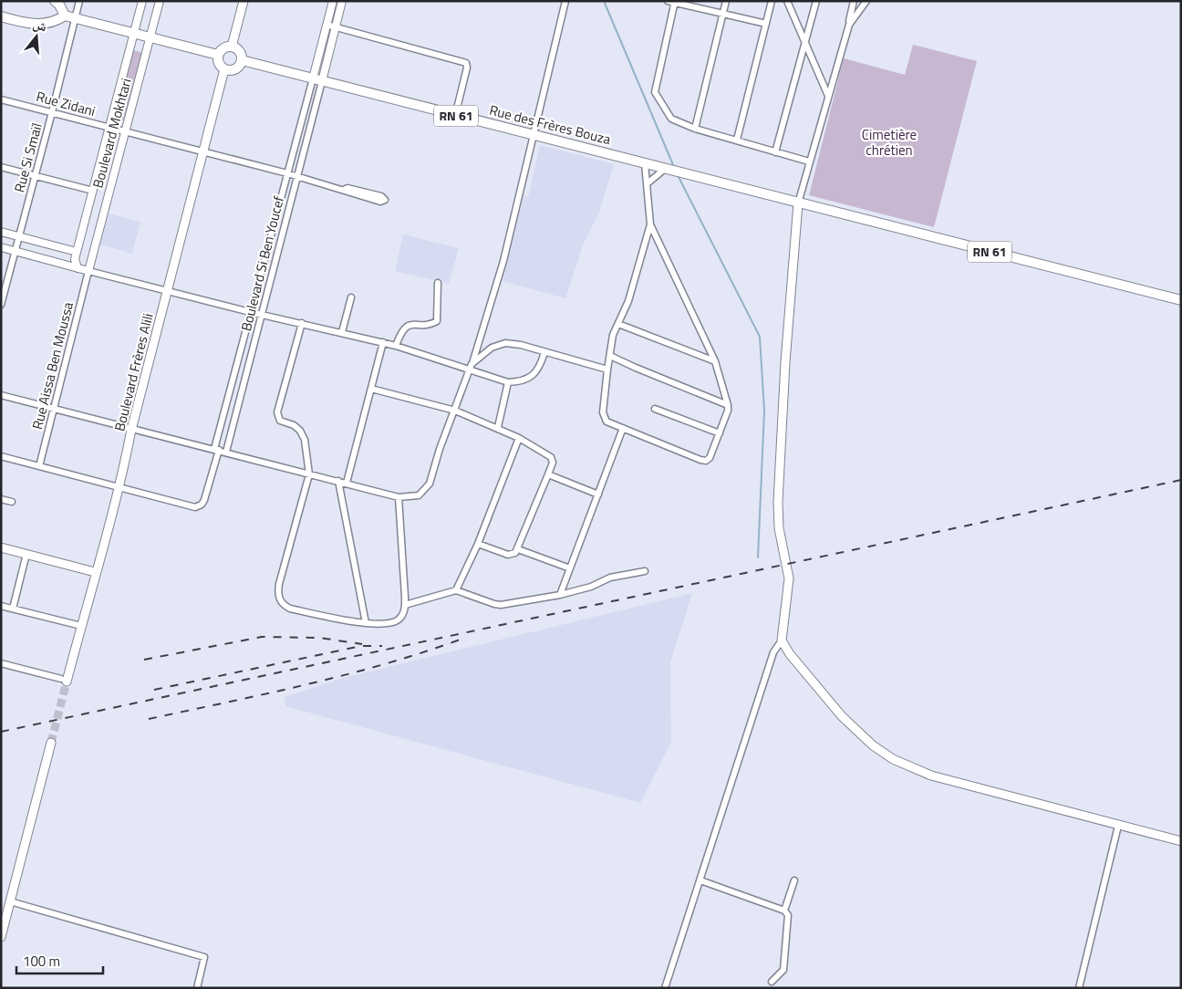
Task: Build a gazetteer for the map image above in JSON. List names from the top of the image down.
{
  "streets": {
    "main road": ["RN 61", "Rue des Frères Bouza", "Boulevard Frères Alili"],
    "street": [
      "Rue Zidani",
      "Boulevard Mokhtari",
      "Rue Si Smaïl",
      "Boulevard Si Ben Youcef",
      "Rue Aissa Ben Moussa"
    ]
  },
  "crossings": [
    ["Rue Zidani", "Boulevard Mokhtari"],
    ["Rue Zidani", "Rue Si Smaïl"],
    ["Rue Zidani", "Boulevard Si Ben Youcef"],
    ["Rue Zidani", "Boulevard Frères Alili"],
    ["RN 61", "Rue des Frères Bouza"],
    ["Rue des Frères Bouza", "Boulevard Si Ben Youcef"],
    ["Rue des Frères Bouza", "Boulevard Frères Alili"],
    ["Boulevard Mokhtari", "Rue Aissa Ben Moussa"],
    ["Boulevard Si Ben Youcef", "Boulevard Frères Alili"]
  ],
  "parks": ["Cimetière chrétien"],
  "scale_bar": "100 m",
  "north": "top"
}
